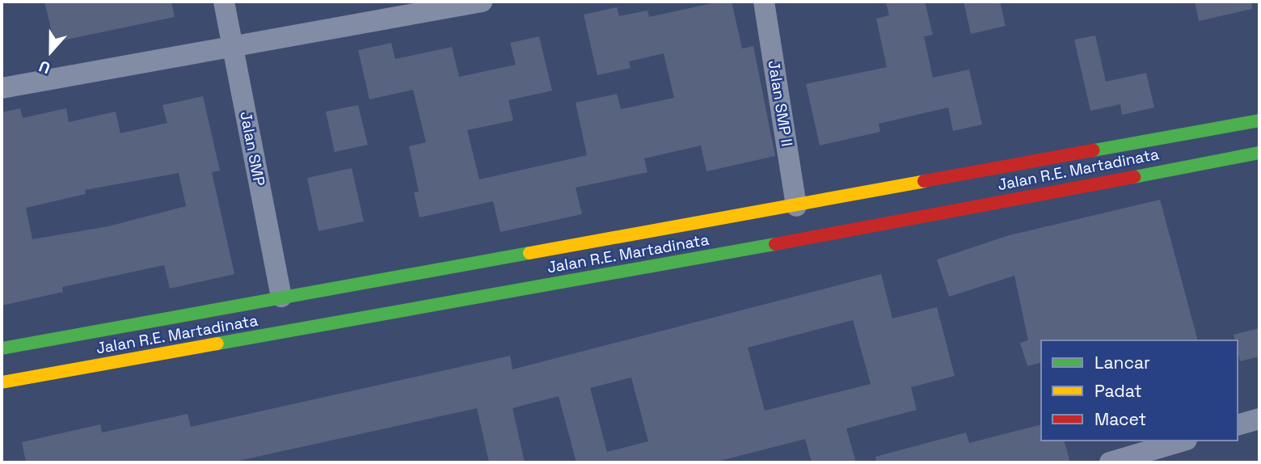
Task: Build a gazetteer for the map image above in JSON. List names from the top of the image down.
{
  "streets": {
    "highway": ["Jalan R.E. Martadinata"],
    "street": ["Jalan SMP II", "Jalan SMP"]
  },
  "crossings": [
    ["Jalan SMP II", "Jalan R.E. Martadinata"],
    ["Jalan SMP", "Jalan R.E. Martadinata"]
  ],
  "legend": ["Lancar", "Padat", "Macet"],
  "north": "bottom"
}
